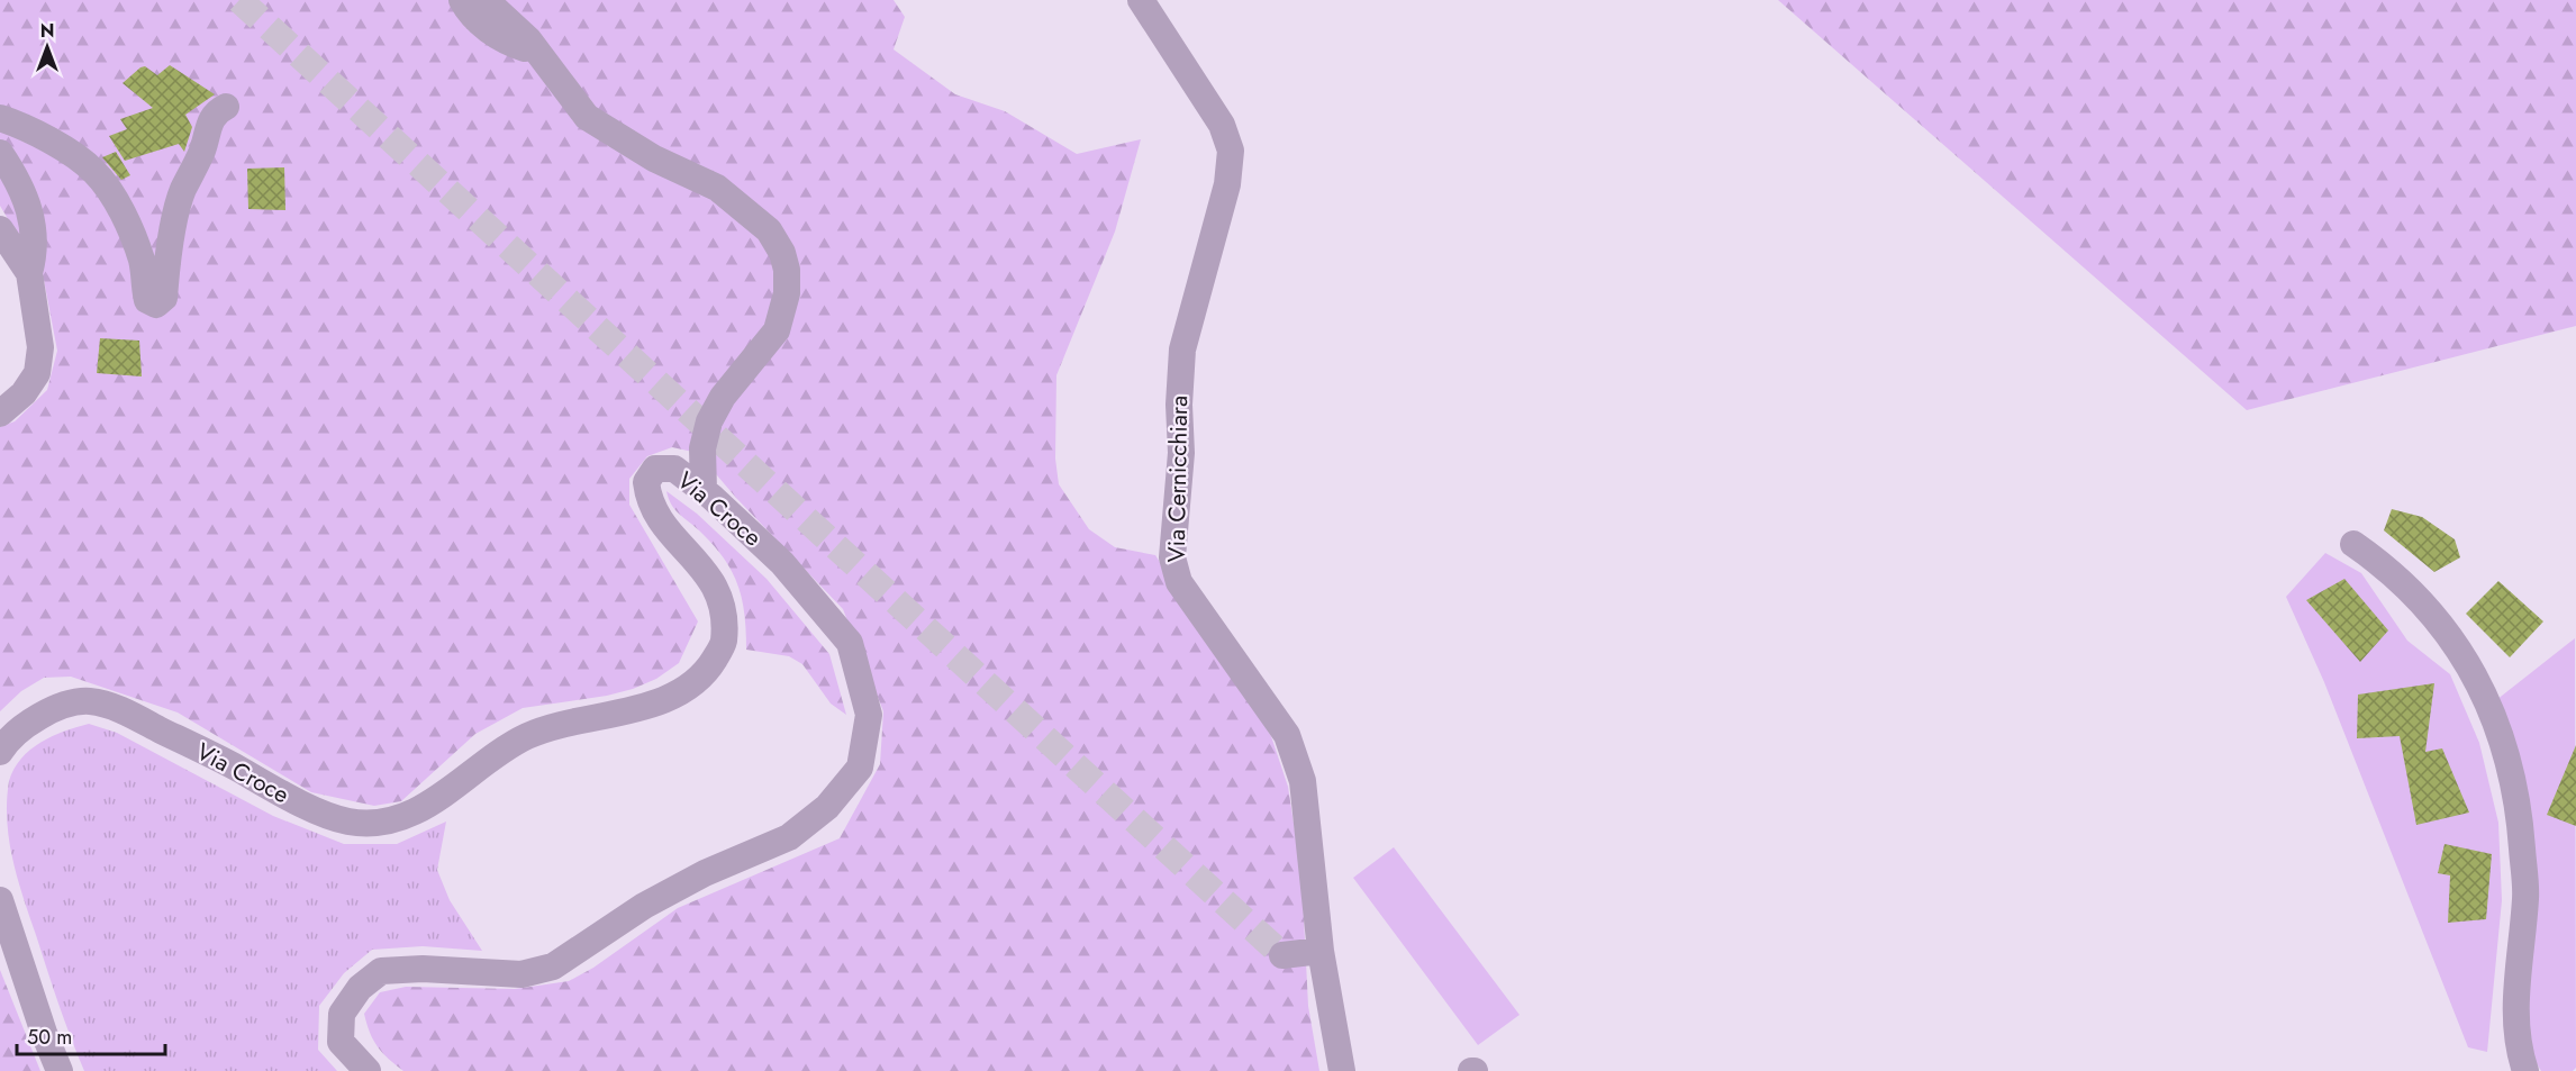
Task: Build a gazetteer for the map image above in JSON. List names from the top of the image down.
{
  "streets": {
    "street": ["Via Cernicchiara", "Via Croce"]
  },
  "scale_bar": "50 m",
  "north": "top"
}
